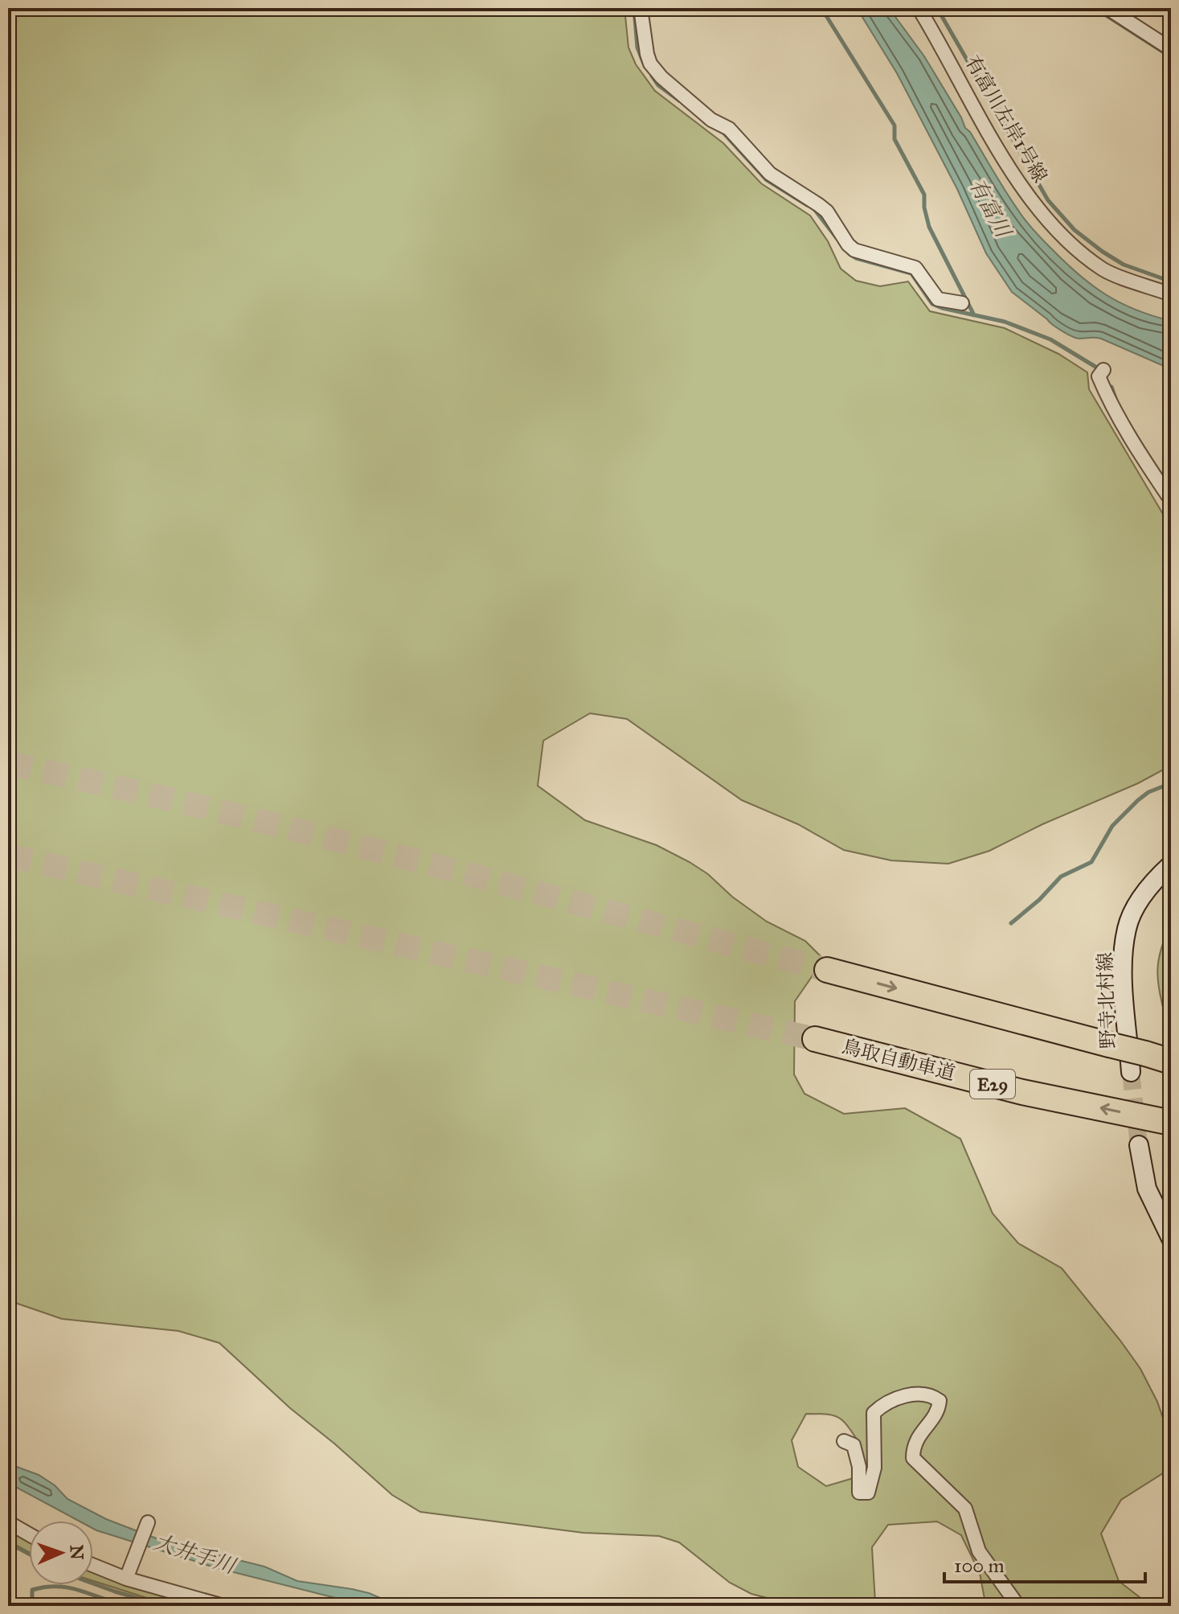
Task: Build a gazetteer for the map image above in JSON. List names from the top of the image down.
{
  "streets": {
    "highway": ["鳥取自動車道", "E29"],
    "street": ["有富川左岸1号線", "野寺北村線"]
  },
  "water": ["有富川", "大井手川"],
  "scale_bar": "100 m",
  "north": "right"
}
